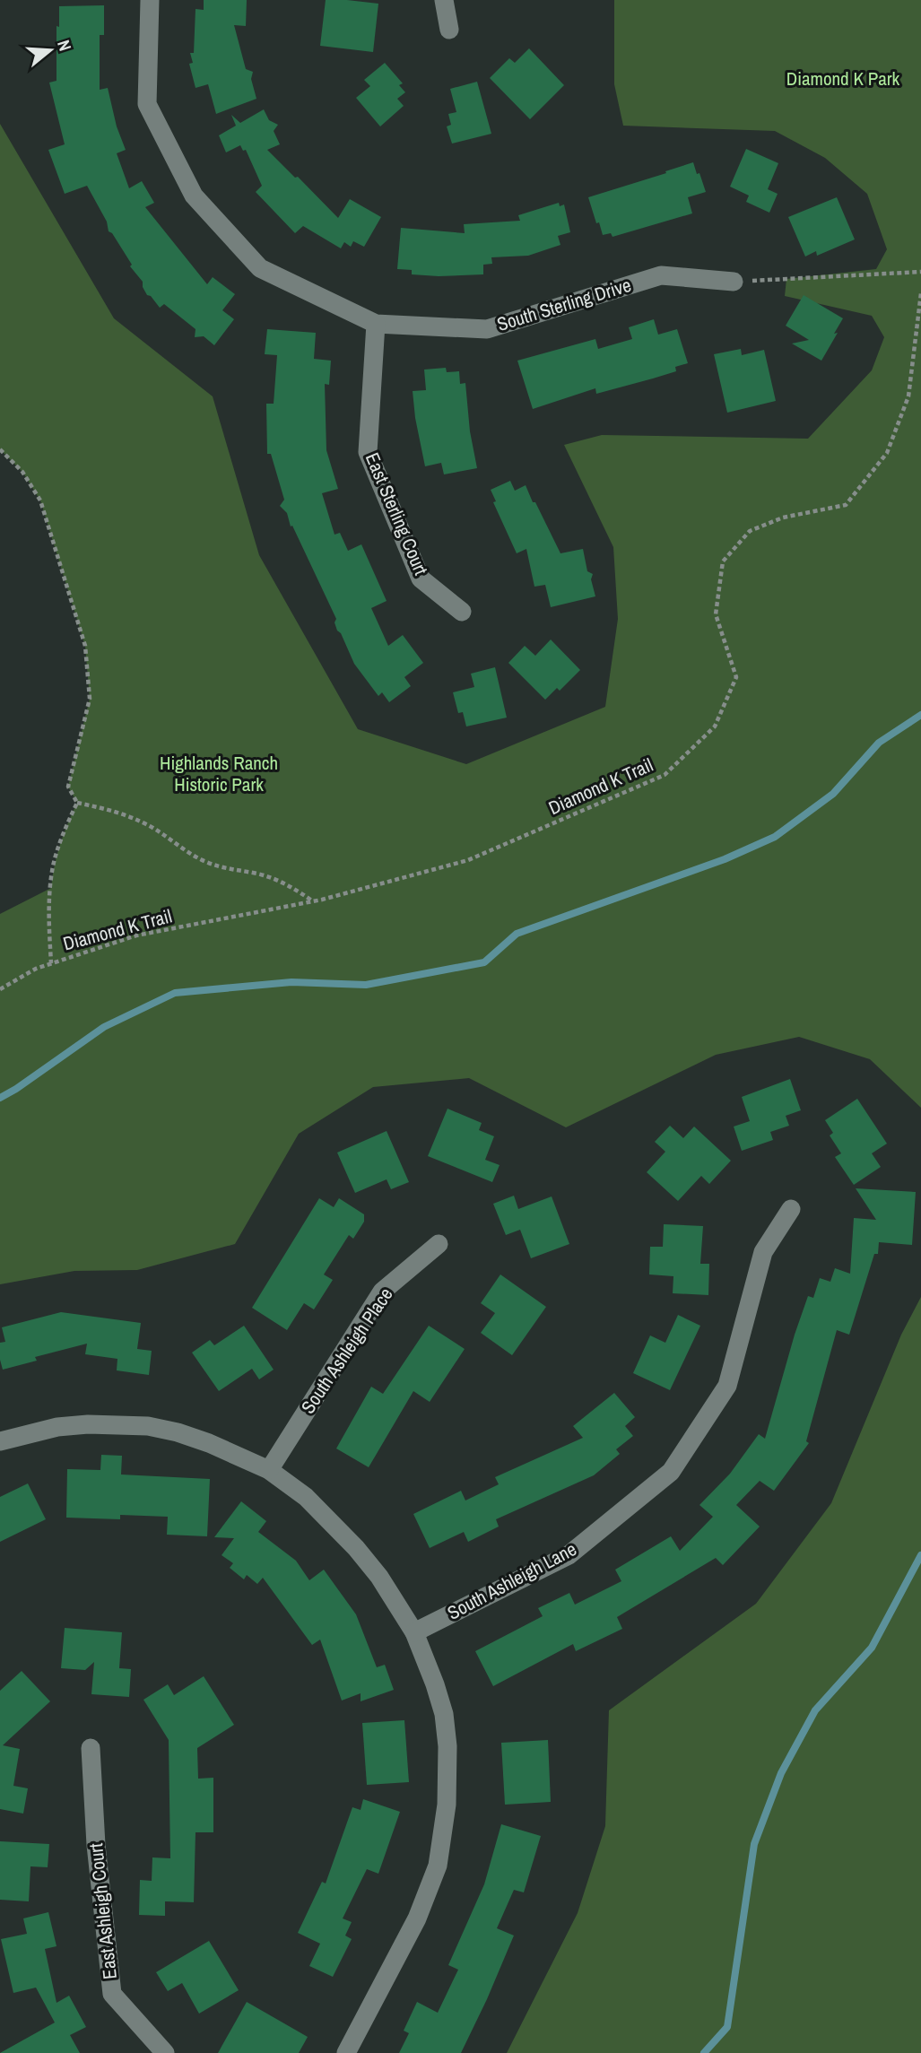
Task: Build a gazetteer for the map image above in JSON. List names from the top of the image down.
{
  "streets": {
    "street": [
      "South Sterling Drive",
      "East Sterling Court",
      "South Ashleigh Place",
      "South Ashleigh Lane",
      "East Ashleigh Court"
    ],
    "path": ["Diamond K Trail"]
  },
  "crossings": [
    ["South Sterling Drive", "East Sterling Court"]
  ],
  "parks": ["Diamond K Park", "Highlands Ranch Historic Park"],
  "north": "right"
}
